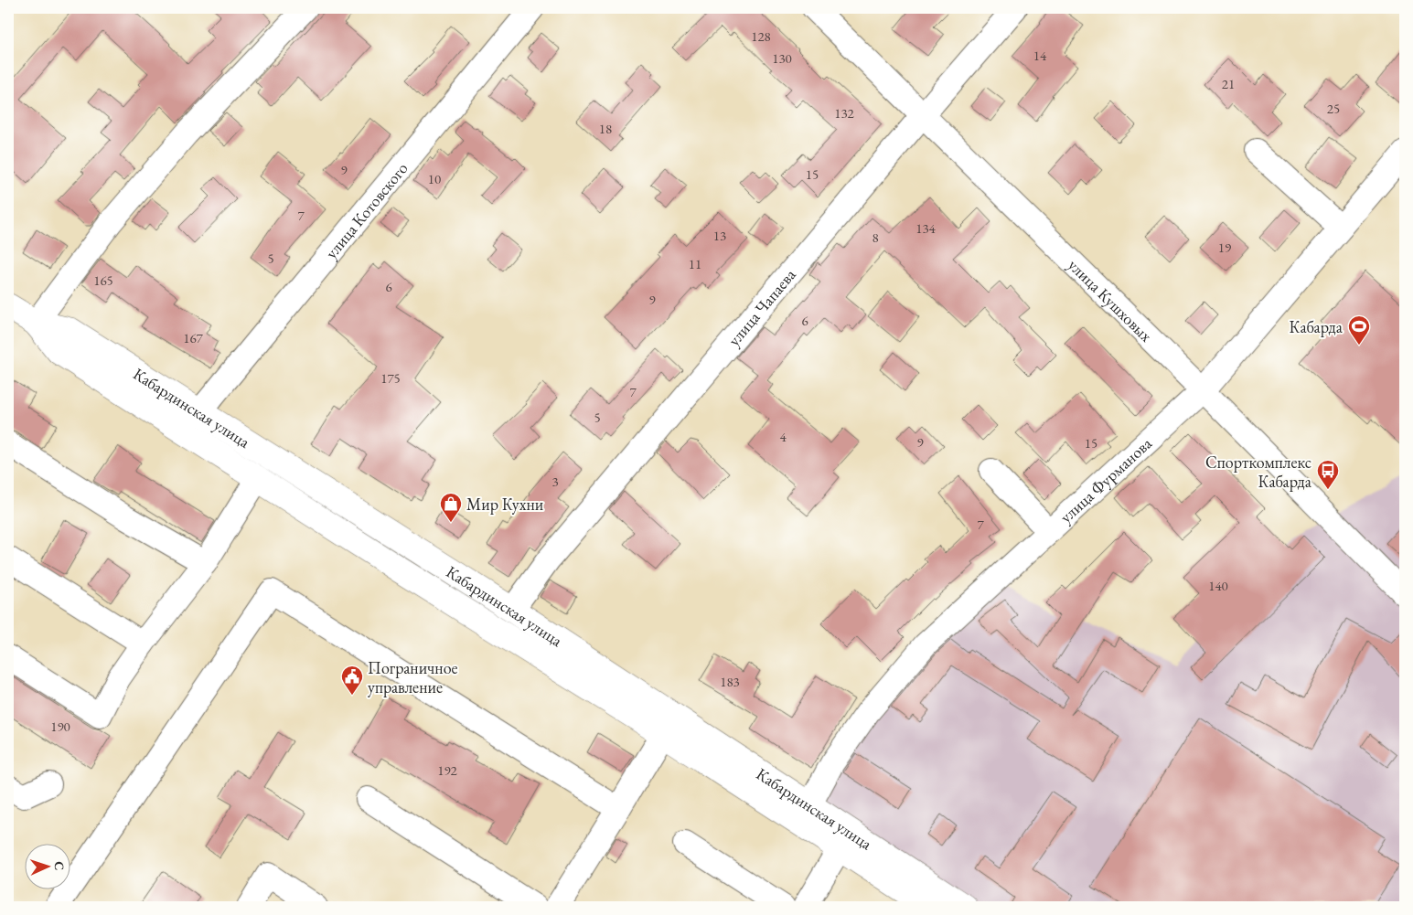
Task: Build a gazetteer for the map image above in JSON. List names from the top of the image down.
{
  "streets": {
    "main road": ["Кабардинская улица"],
    "street": [
      "улица Котовского",
      "улица Кушховых",
      "улица Чапаева",
      "улица Фурманова"
    ]
  },
  "crossings": [
    ["улица Котовского", "Кабардинская улица"],
    ["улица Кушховых", "улица Чапаева"],
    ["улица Кушховых", "улица Фурманова"],
    ["улица Чапаева", "Кабардинская улица"],
    ["Кабардинская улица", "улица Фурманова"]
  ],
  "places": {
    "sports": ["Кабарда"],
    "bus stop": ["Спорткомплекс Кабарда"],
    "shop": ["Мир Кухни"],
    "public building": ["Пограничное управление"]
  },
  "house_numbers": [
    "128",
    "14",
    "130",
    "21",
    "25",
    "132",
    "18",
    "9",
    "15",
    "10",
    "7",
    "134",
    "13",
    "8",
    "19",
    "5",
    "11",
    "165",
    "6",
    "9",
    "6",
    "167",
    "175",
    "7",
    "5",
    "4",
    "9",
    "15",
    "3",
    "7",
    "140",
    "183",
    "190",
    "192"
  ],
  "north": "right"
}
